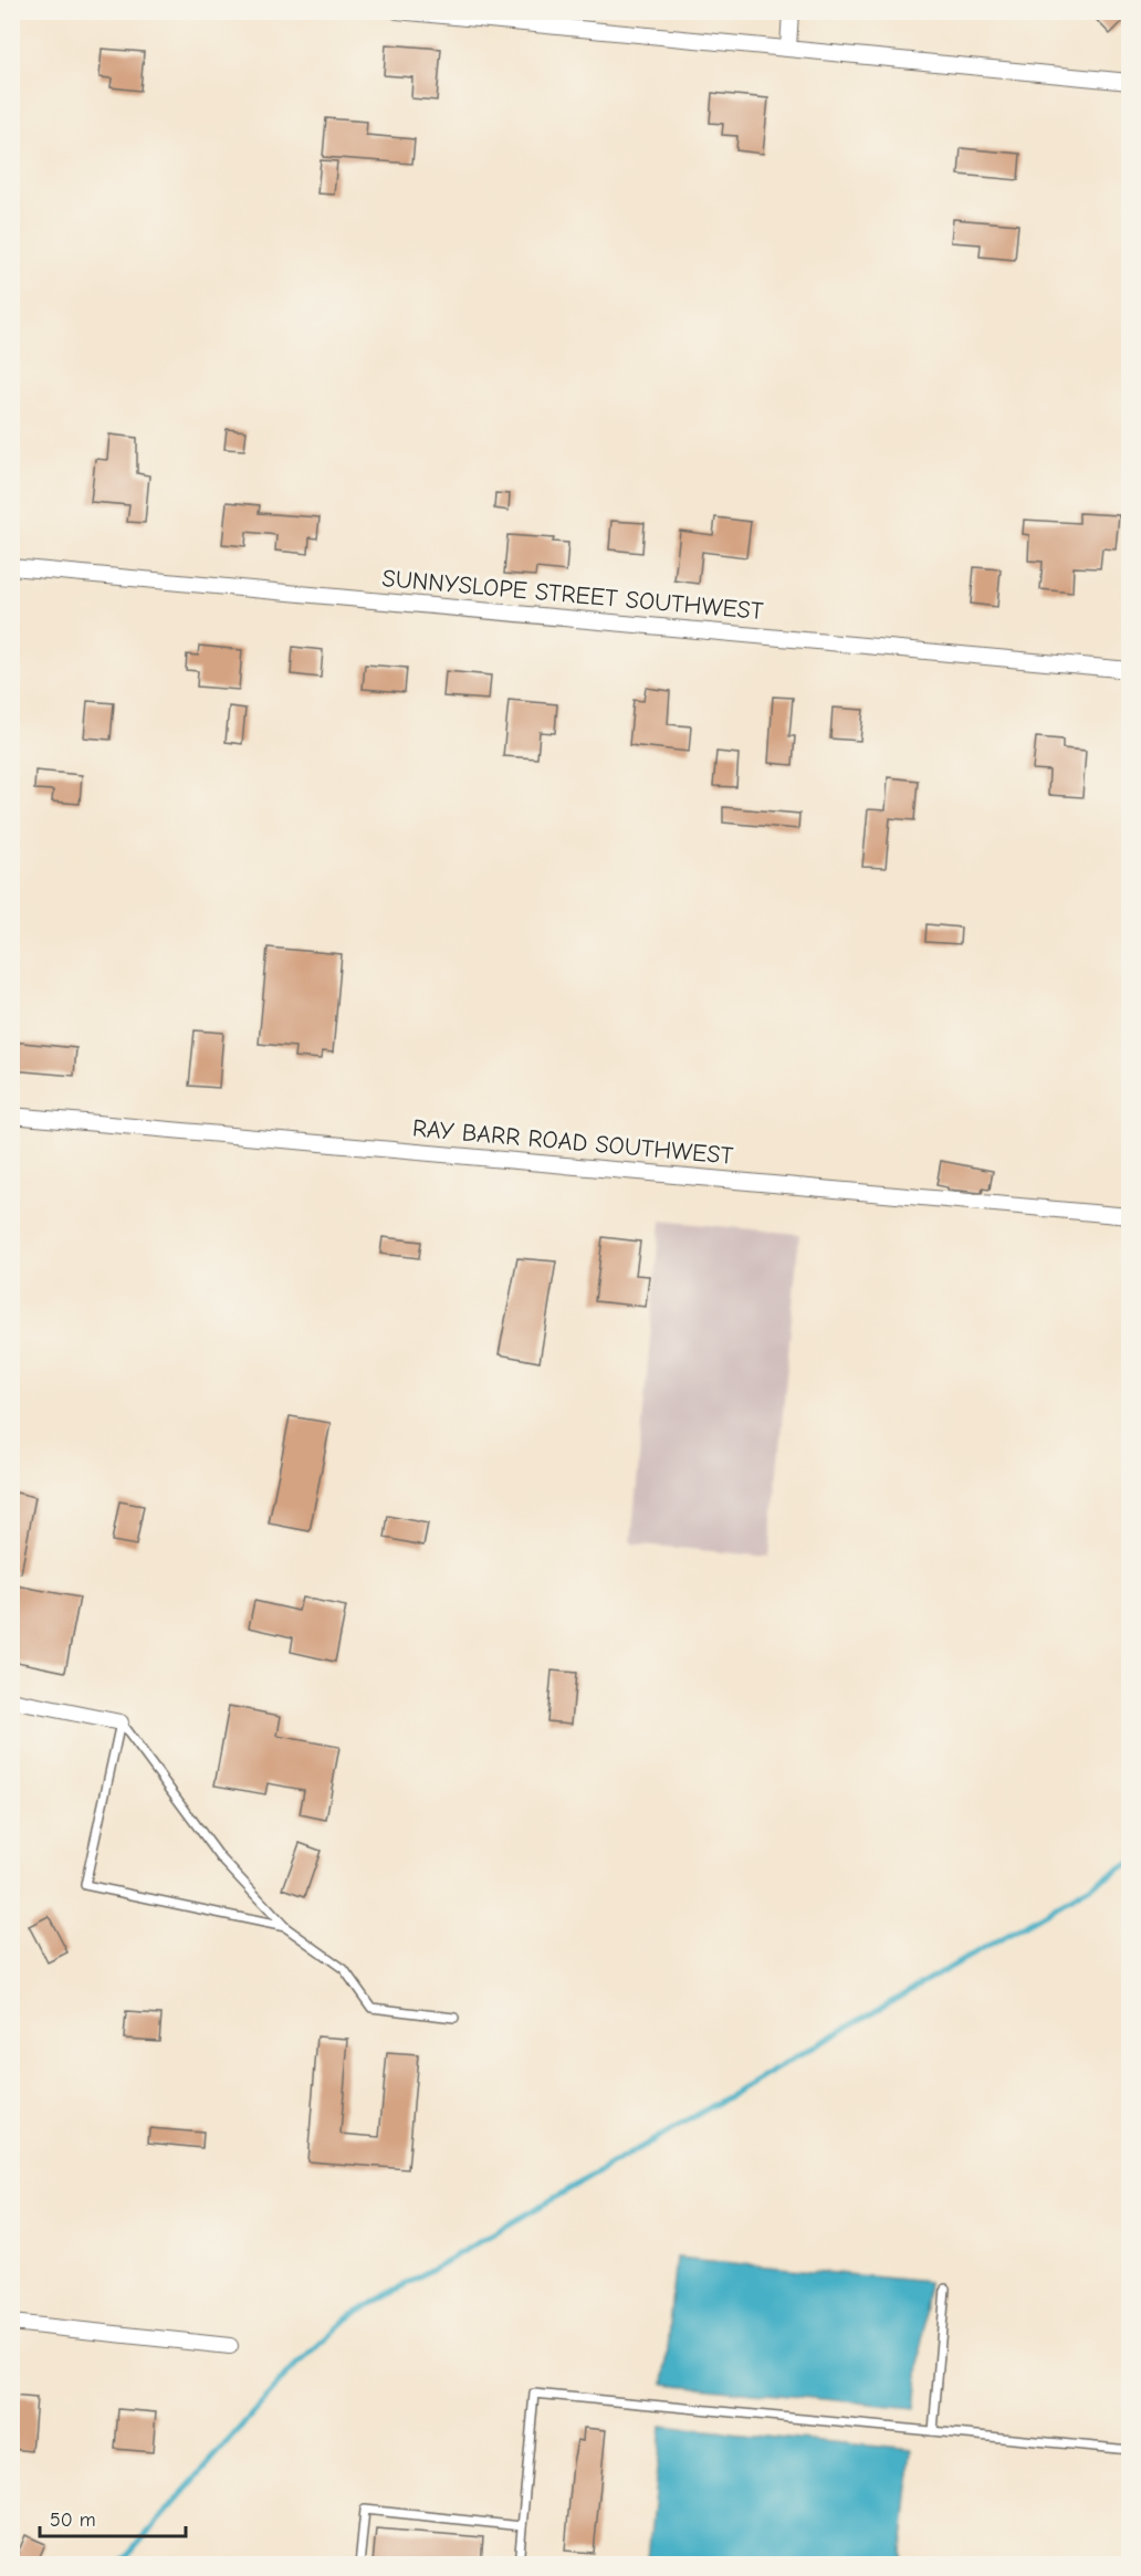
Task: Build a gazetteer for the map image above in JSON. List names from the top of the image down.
{
  "streets": {
    "street": ["SUNNYSLOPE STREET SOUTHWEST", "RAY BARR ROAD SOUTHWEST"]
  },
  "scale_bar": "50 m"
}
